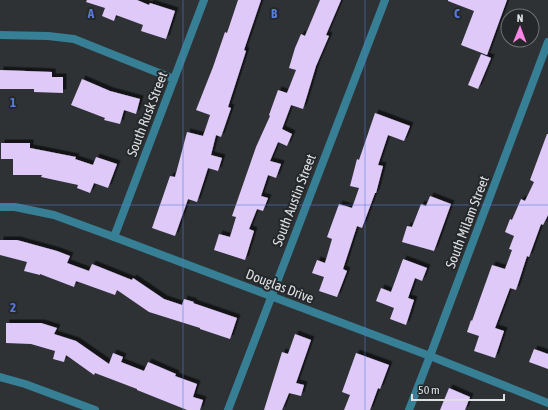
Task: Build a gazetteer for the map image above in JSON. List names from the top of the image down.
{
  "streets": {
    "street": [
      "South Rusk Street",
      "South Austin Street",
      "South Milam Street",
      "Douglas Drive"
    ]
  },
  "crossings": [
    ["South Rusk Street", "Douglas Drive"],
    ["South Austin Street", "Douglas Drive"],
    ["South Milam Street", "Douglas Drive"]
  ],
  "scale_bar": "50 m",
  "north": "top",
  "grid": {
    "columns": ["A", "B", "C"],
    "rows": ["1", "2"]
  }
}
